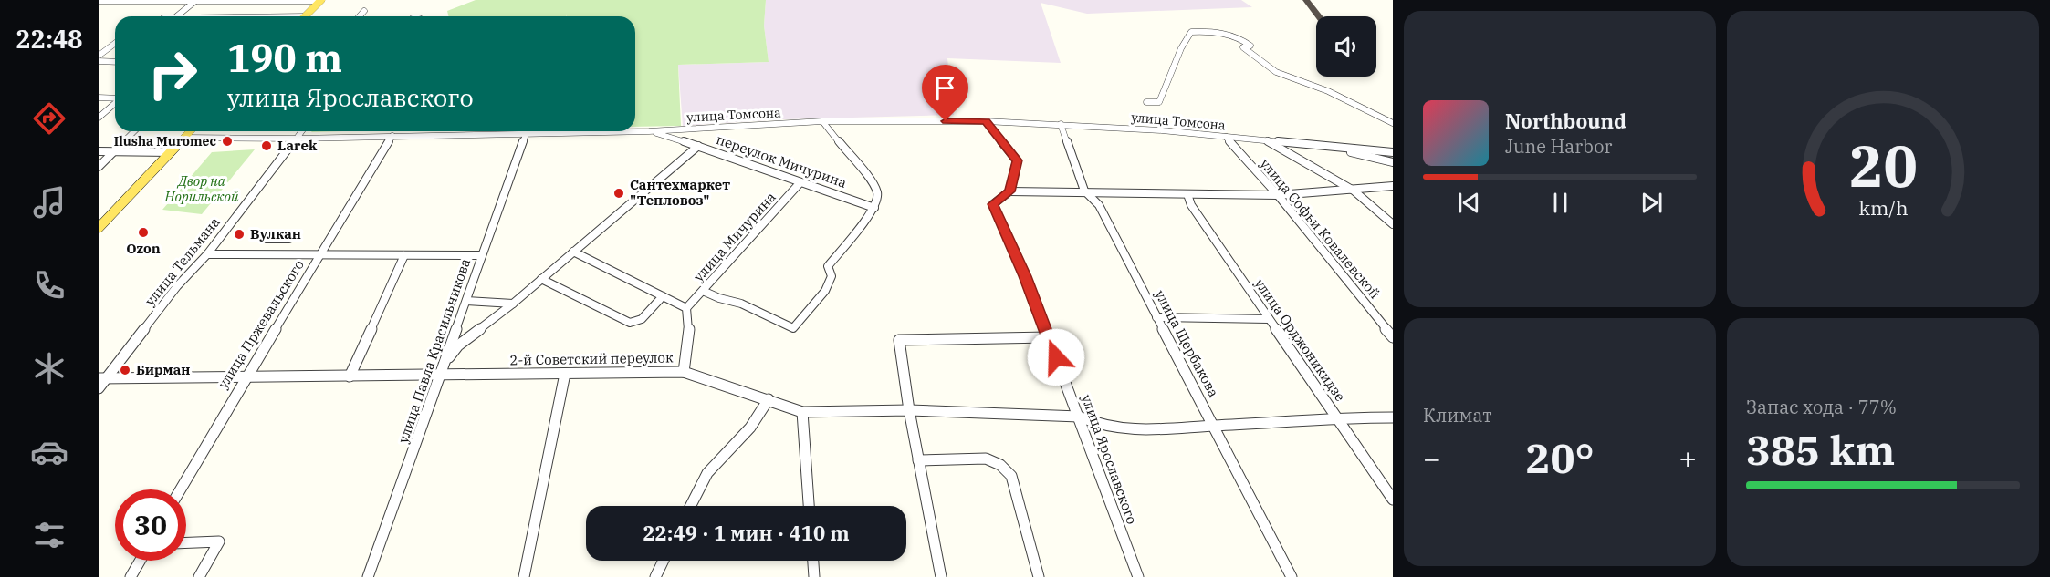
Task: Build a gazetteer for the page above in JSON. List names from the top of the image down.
{
  "streets": {
    "street": [
      "улица Томсона",
      "переулок Мичурина",
      "улица Софьи Ковалевской",
      "улица Мичурина",
      "улица Тельмана",
      "улица Пржевальского",
      "улица Орджоникидзе",
      "улица Щербакова",
      "улица Павла Красильникова",
      "2-й Советский переулок",
      "улица Ярославского"
    ]
  },
  "crossings": [
    ["улица Томсона", "переулок Мичурина"],
    ["улица Томсона", "улица Софьи Ковалевской"],
    ["улица Томсона", "улица Тельмана"],
    ["улица Томсона", "улица Пржевальского"],
    ["улица Томсона", "улица Щербакова"],
    ["улица Томсона", "улица Павла Красильникова"],
    ["улица Томсона", "улица Ярославского"],
    ["переулок Мичурина", "улица Мичурина"],
    ["улица Тельмана", "2-й Советский переулок"],
    ["улица Пржевальского", "2-й Советский переулок"],
    ["улица Орджоникидзе", "2-й Советский переулок"],
    ["улица Щербакова", "2-й Советский переулок"],
    ["улица Павла Красильникова", "2-й Советский переулок"],
    ["2-й Советский переулок", "улица Ярославского"]
  ],
  "parks": ["Двор на Норильской"],
  "places": [
    "Ilusha Muromec",
    "Larek",
    "Сантехмаркет \"Тепловоз\"",
    "Ozon",
    "Вулкан",
    "Бирман"
  ],
  "page": {
    "tabs": "22:48",
    "turn": ["190 m", "улица Ярославского"],
    "song": ["Northbound", "June Harbor"],
    "tile": [
      "Климат",
      ["Запас хода · 77%", "385 km"]
    ],
    "heat": ["−", "20°", "+"],
    "limit": "30",
    "trip": "22:49 · 1 мин · 410 m",
    "gauge": ["20", "km/h"]
  }
}
